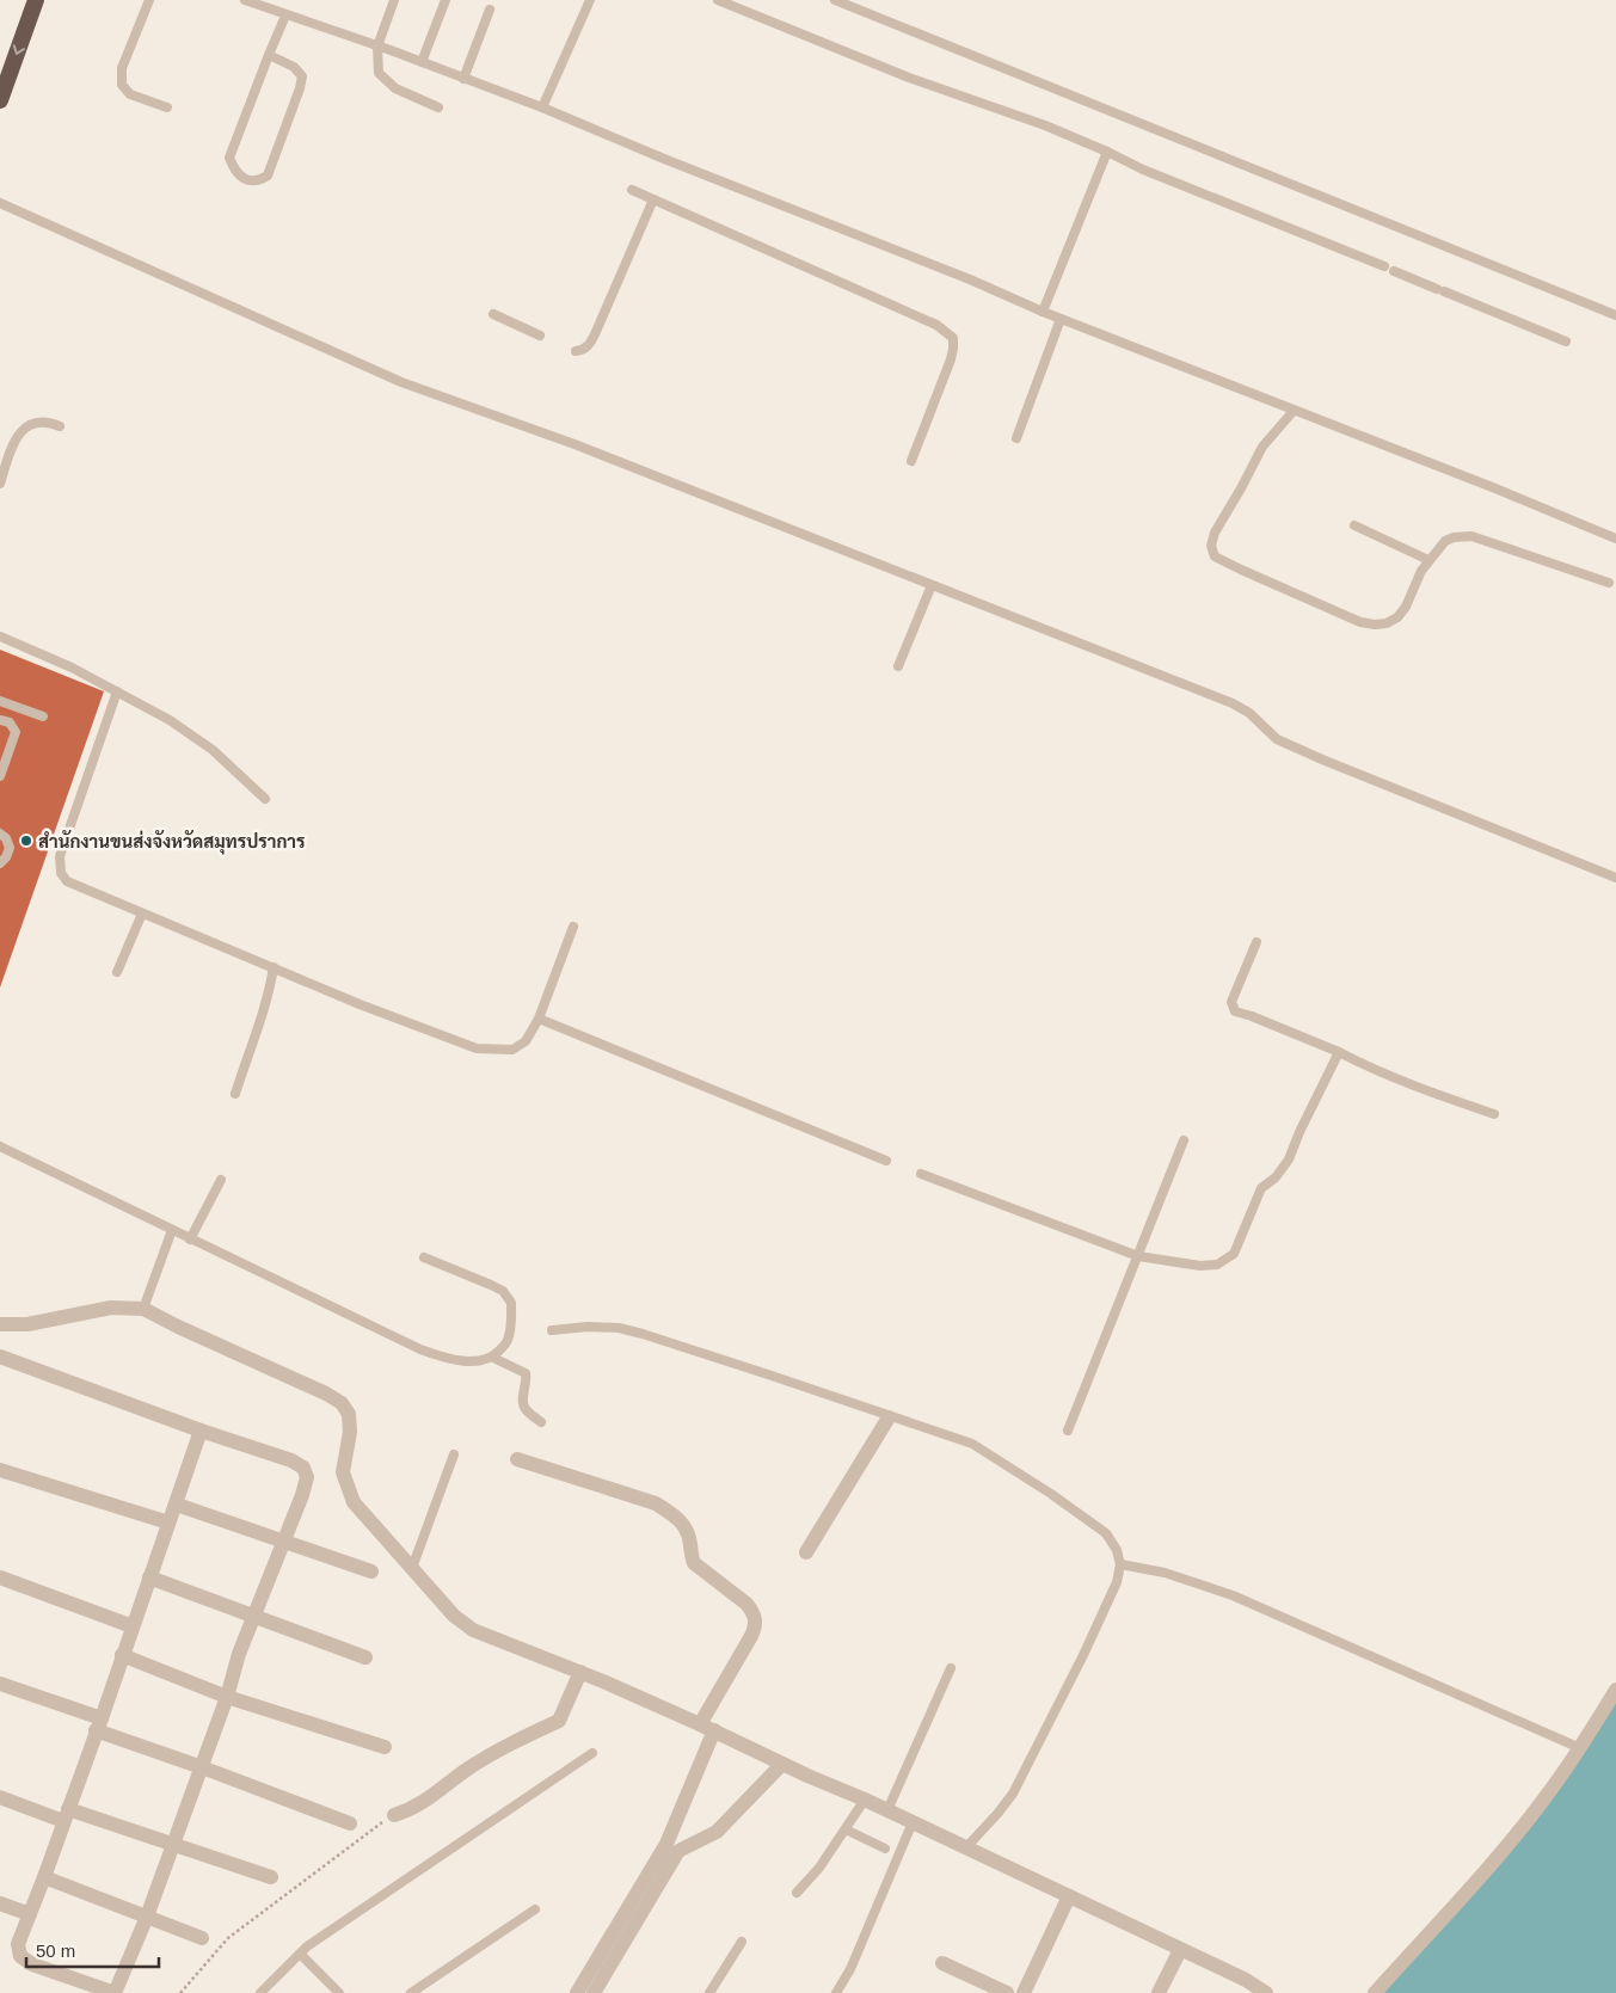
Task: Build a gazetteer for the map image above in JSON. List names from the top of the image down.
{
  "places": ["สำนักงานขนส่งจังหวัดสมุทรปราการ"],
  "scale_bar": "50 m"
}
